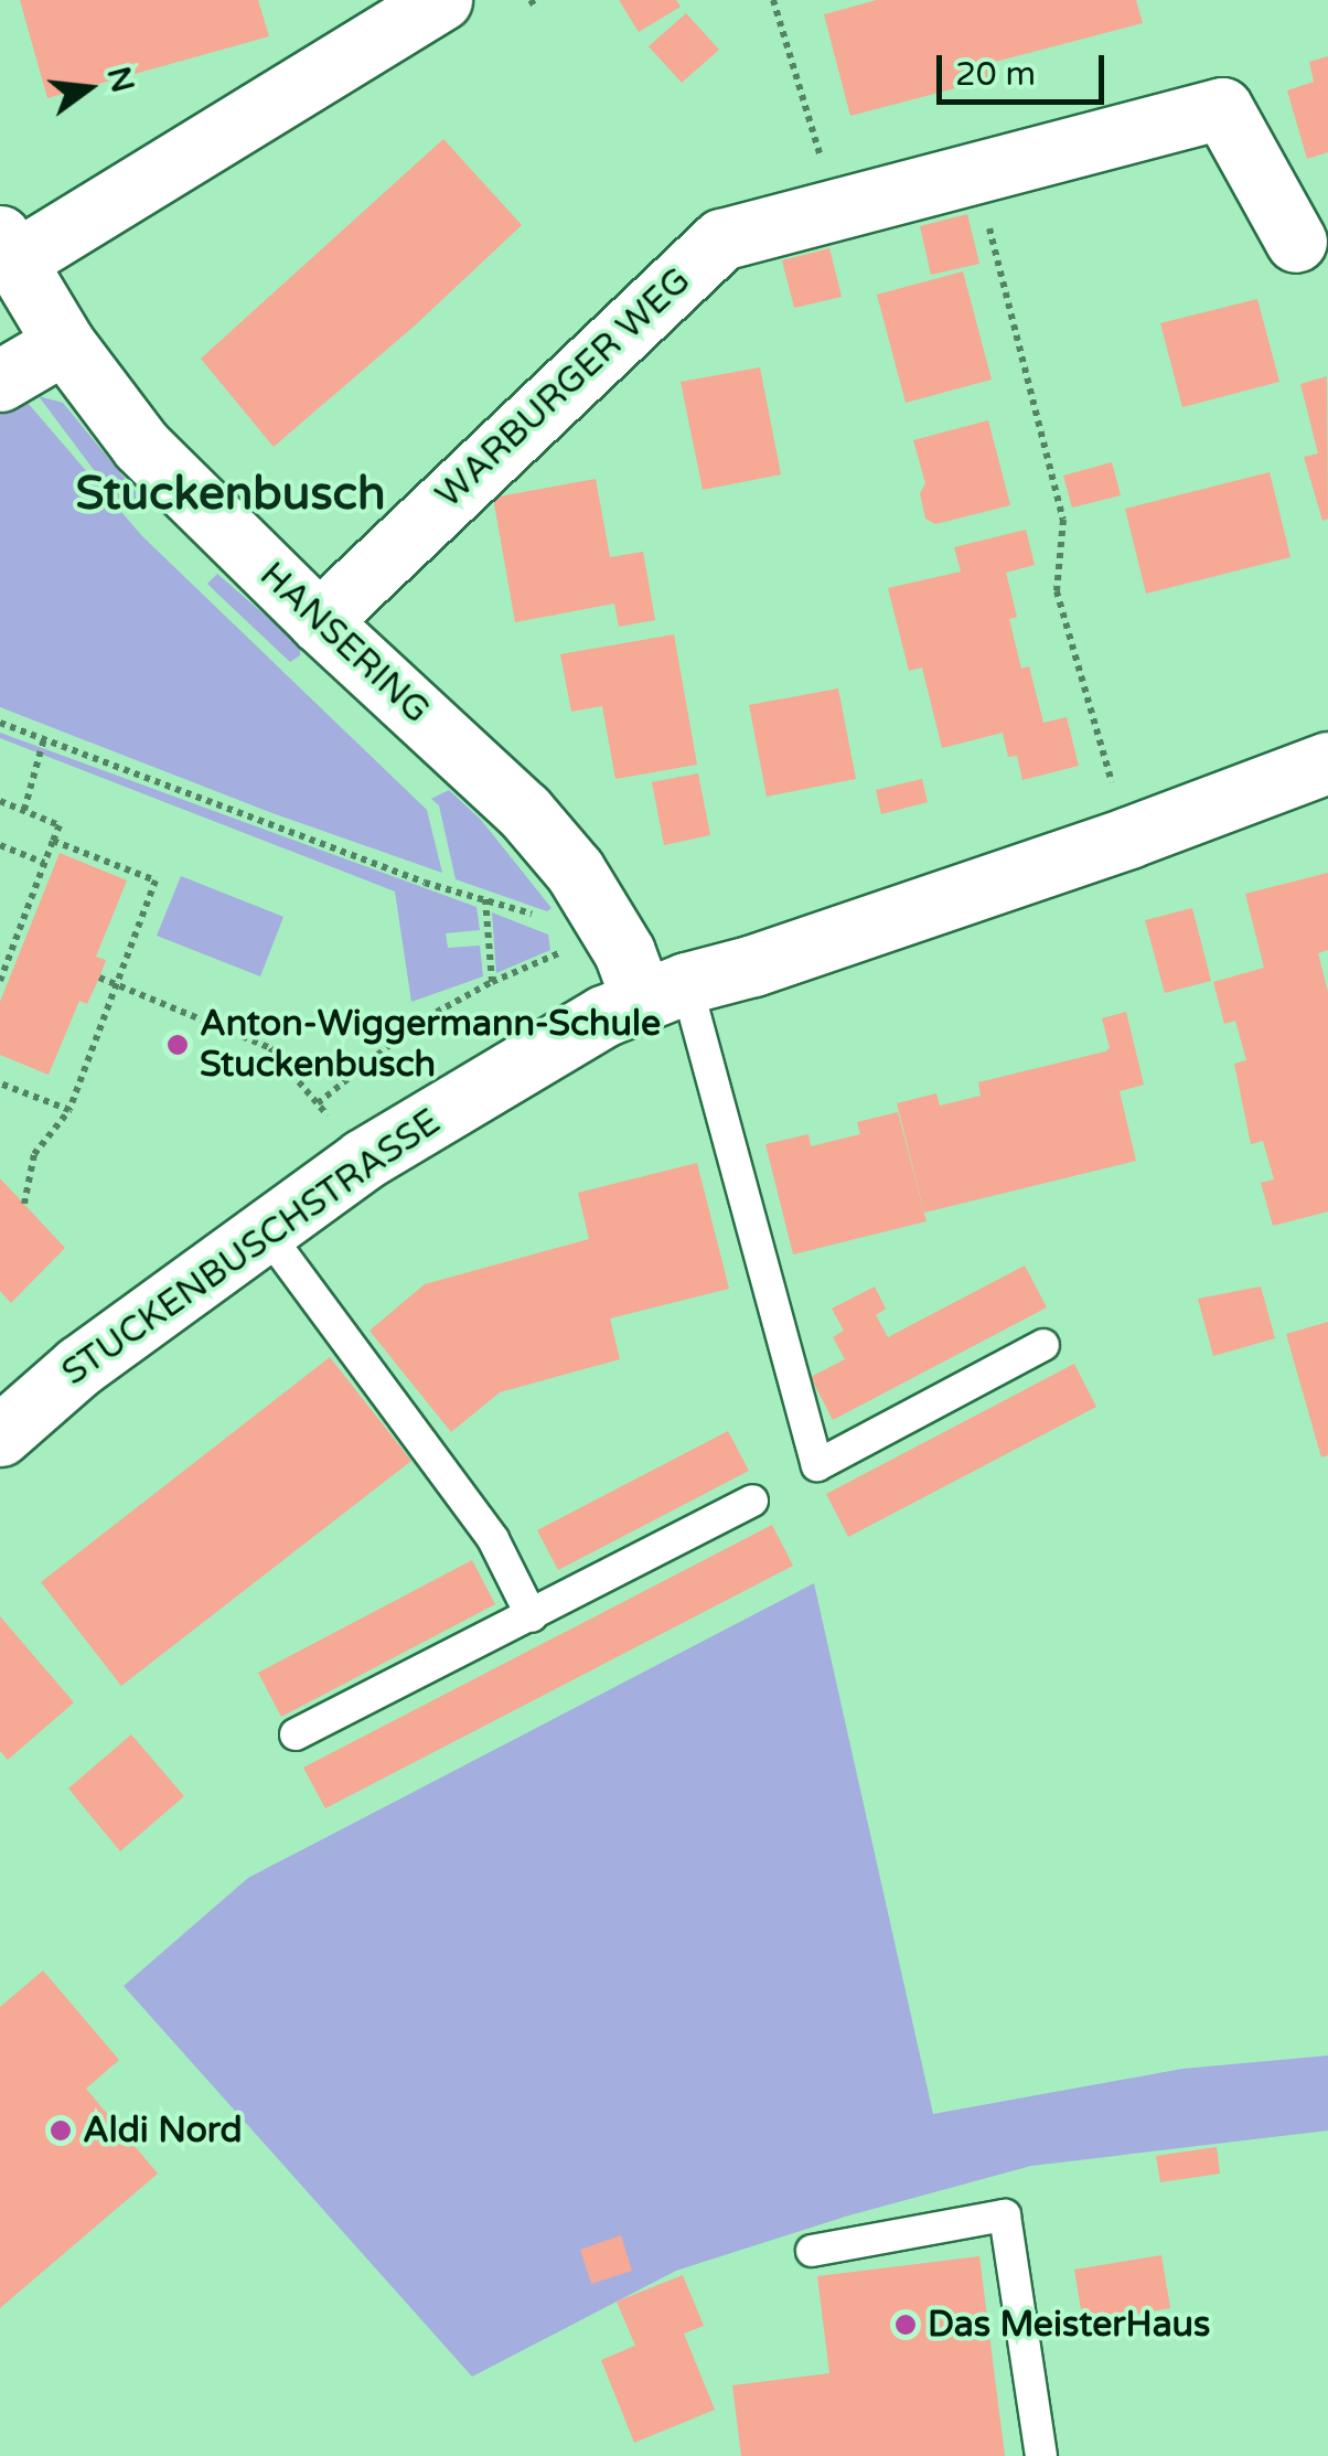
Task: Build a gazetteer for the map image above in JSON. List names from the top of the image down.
{
  "streets": {
    "street": ["WARBURGER WEG", "HANSERING", "STUCKENBUSCHSTRASSE"]
  },
  "crossings": [
    ["WARBURGER WEG", "HANSERING"],
    ["HANSERING", "STUCKENBUSCHSTRASSE"]
  ],
  "districts": ["Stuckenbusch"],
  "places": ["Anton-Wiggermann-Schule Stuckenbusch", "Aldi Nord", "Das MeisterHaus"],
  "scale_bar": "20 m",
  "north": "right"
}
